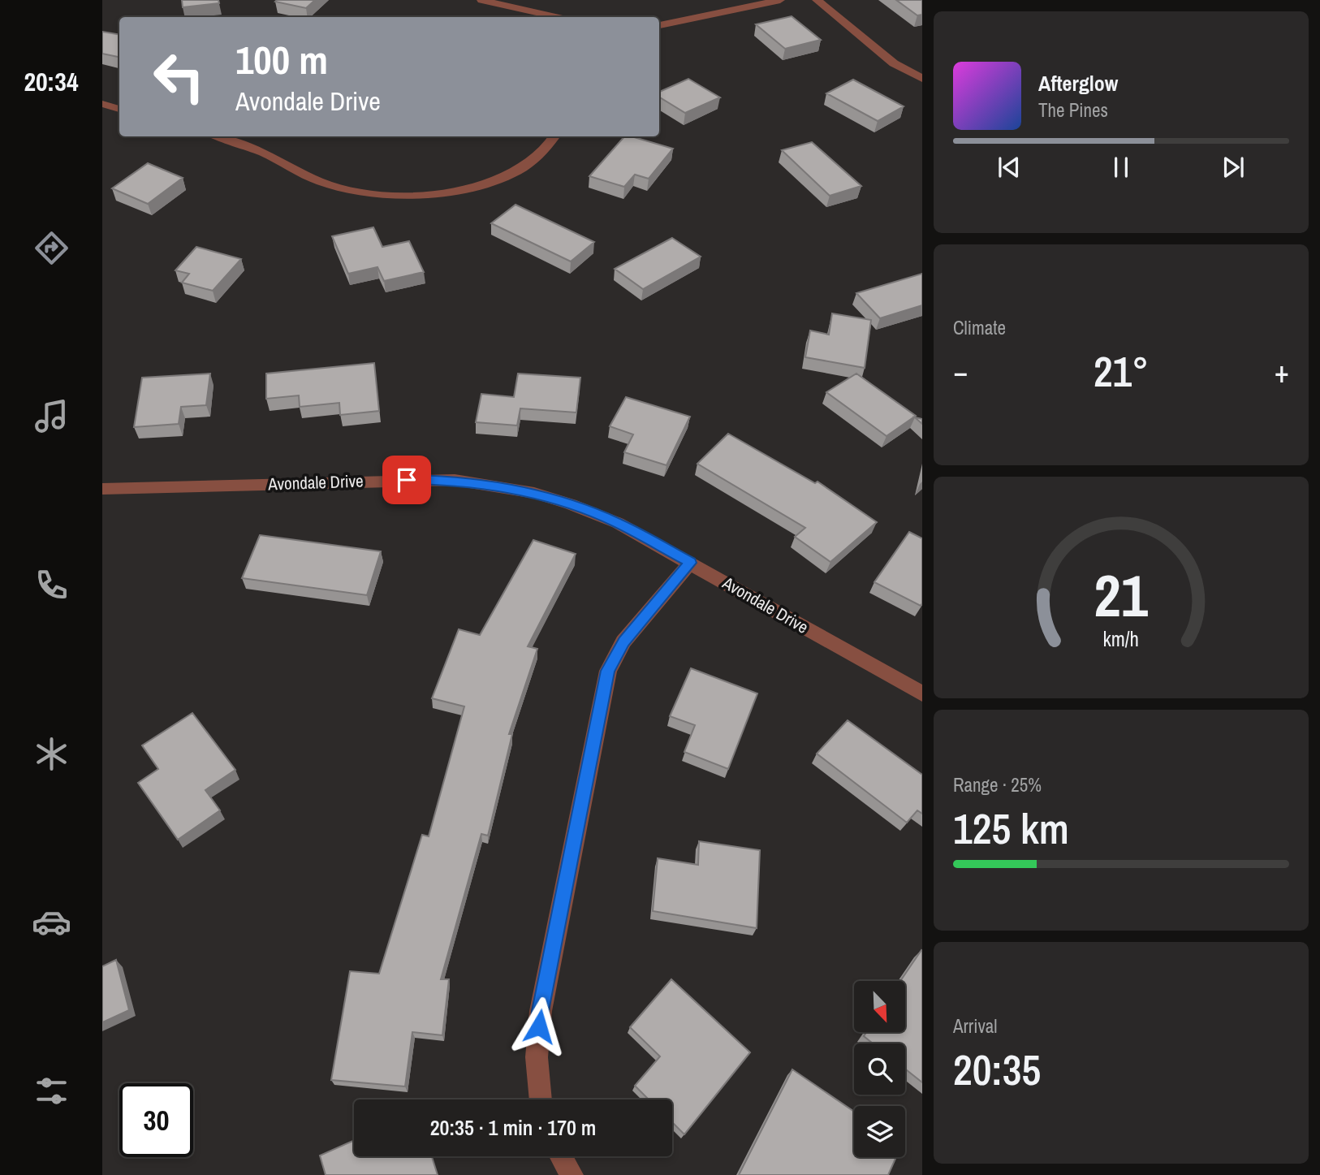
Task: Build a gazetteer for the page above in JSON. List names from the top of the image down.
{
  "streets": {
    "street": ["Avondale Drive"]
  },
  "north": "bottom right",
  "page": {
    "tabs": "20:34",
    "turn": ["100 m", "Avondale Drive"],
    "song": ["Afterglow", "The Pines"],
    "tile": [
      "Climate",
      ["Range · 25%", "125 km"],
      ["Arrival", "20:35"]
    ],
    "heat": ["−", "21°", "+"],
    "limit": "30",
    "trip": "20:35 · 1 min · 170 m",
    "gauge": ["21", "km/h"]
  }
}
